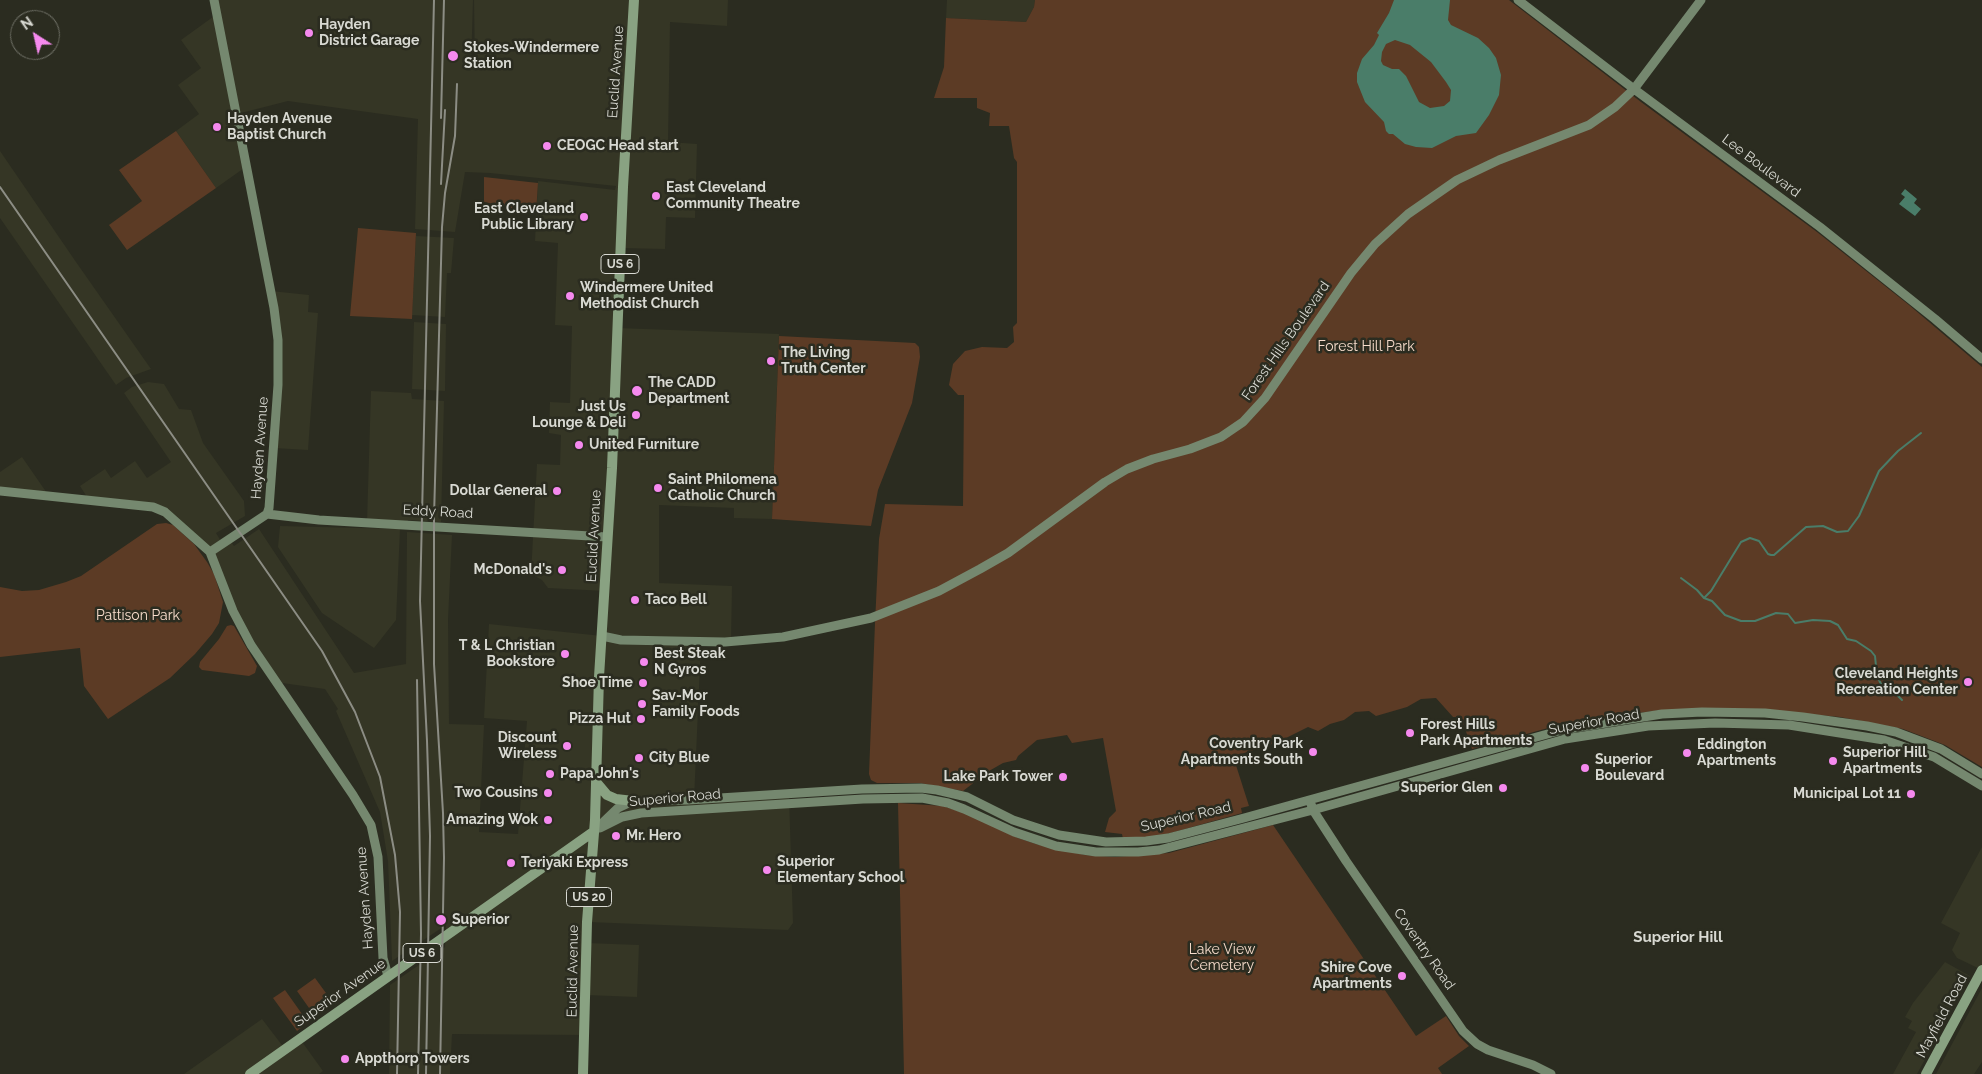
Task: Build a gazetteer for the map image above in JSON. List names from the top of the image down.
{
  "streets": {
    "main road": [
      "Euclid Avenue",
      "US 6",
      "US 20",
      "Superior Avenue",
      "Mayfield Road"
    ],
    "street": [
      "Lee Boulevard",
      "Forest Hills Boulevard",
      "Hayden Avenue",
      "Eddy Road",
      "Superior Road",
      "Coventry Road"
    ]
  },
  "crossings": [
    ["Euclid Avenue", "Forest Hills Boulevard"],
    ["Euclid Avenue", "Eddy Road"],
    ["Euclid Avenue", "Superior Road"],
    ["Euclid Avenue", "Superior Avenue"],
    ["Lee Boulevard", "Forest Hills Boulevard"],
    ["Hayden Avenue", "Eddy Road"],
    ["Hayden Avenue", "Superior Avenue"],
    ["Superior Road", "Coventry Road"],
    ["Superior Road", "Superior Avenue"]
  ],
  "districts": ["Superior Hill"],
  "parks": ["Forest Hill Park", "Pattison Park", "Lake View Cemetery"],
  "places": [
    "Hayden District Garage",
    "Stokes-Windermere Station",
    "Hayden Avenue Baptist Church",
    "CEOGC Head start",
    "East Cleveland Community Theatre",
    "East Cleveland Public Library",
    "Windermere United Methodist Church",
    "The Living Truth Center",
    "The CADD Department",
    "Just Us Lounge & Deli",
    "United Furniture",
    "Saint Philomena Catholic Church",
    "Dollar General",
    "McDonald's",
    "Taco Bell",
    "T & L Christian Bookstore",
    "Best Steak N Gyros",
    "Cleveland Heights Recreation Center",
    "Shoe Time",
    "Sav-Mor Family Foods",
    "Pizza Hut",
    "Forest Hills Park Apartments",
    "Discount Wireless",
    "Coventry Park Apartments South",
    "Eddington Apartments",
    "City Blue",
    "Superior Hill Apartments",
    "Superior Boulevard",
    "Papa John's",
    "Lake Park Tower",
    "Superior Glen",
    "Two Cousins",
    "Municipal Lot 11",
    "Amazing Wok",
    "Mr. Hero",
    "Teriyaki Express",
    "Superior Elementary School",
    "Superior",
    "Shire Cove Apartments",
    "Appthorp Towers"
  ],
  "north": "top left"
}
